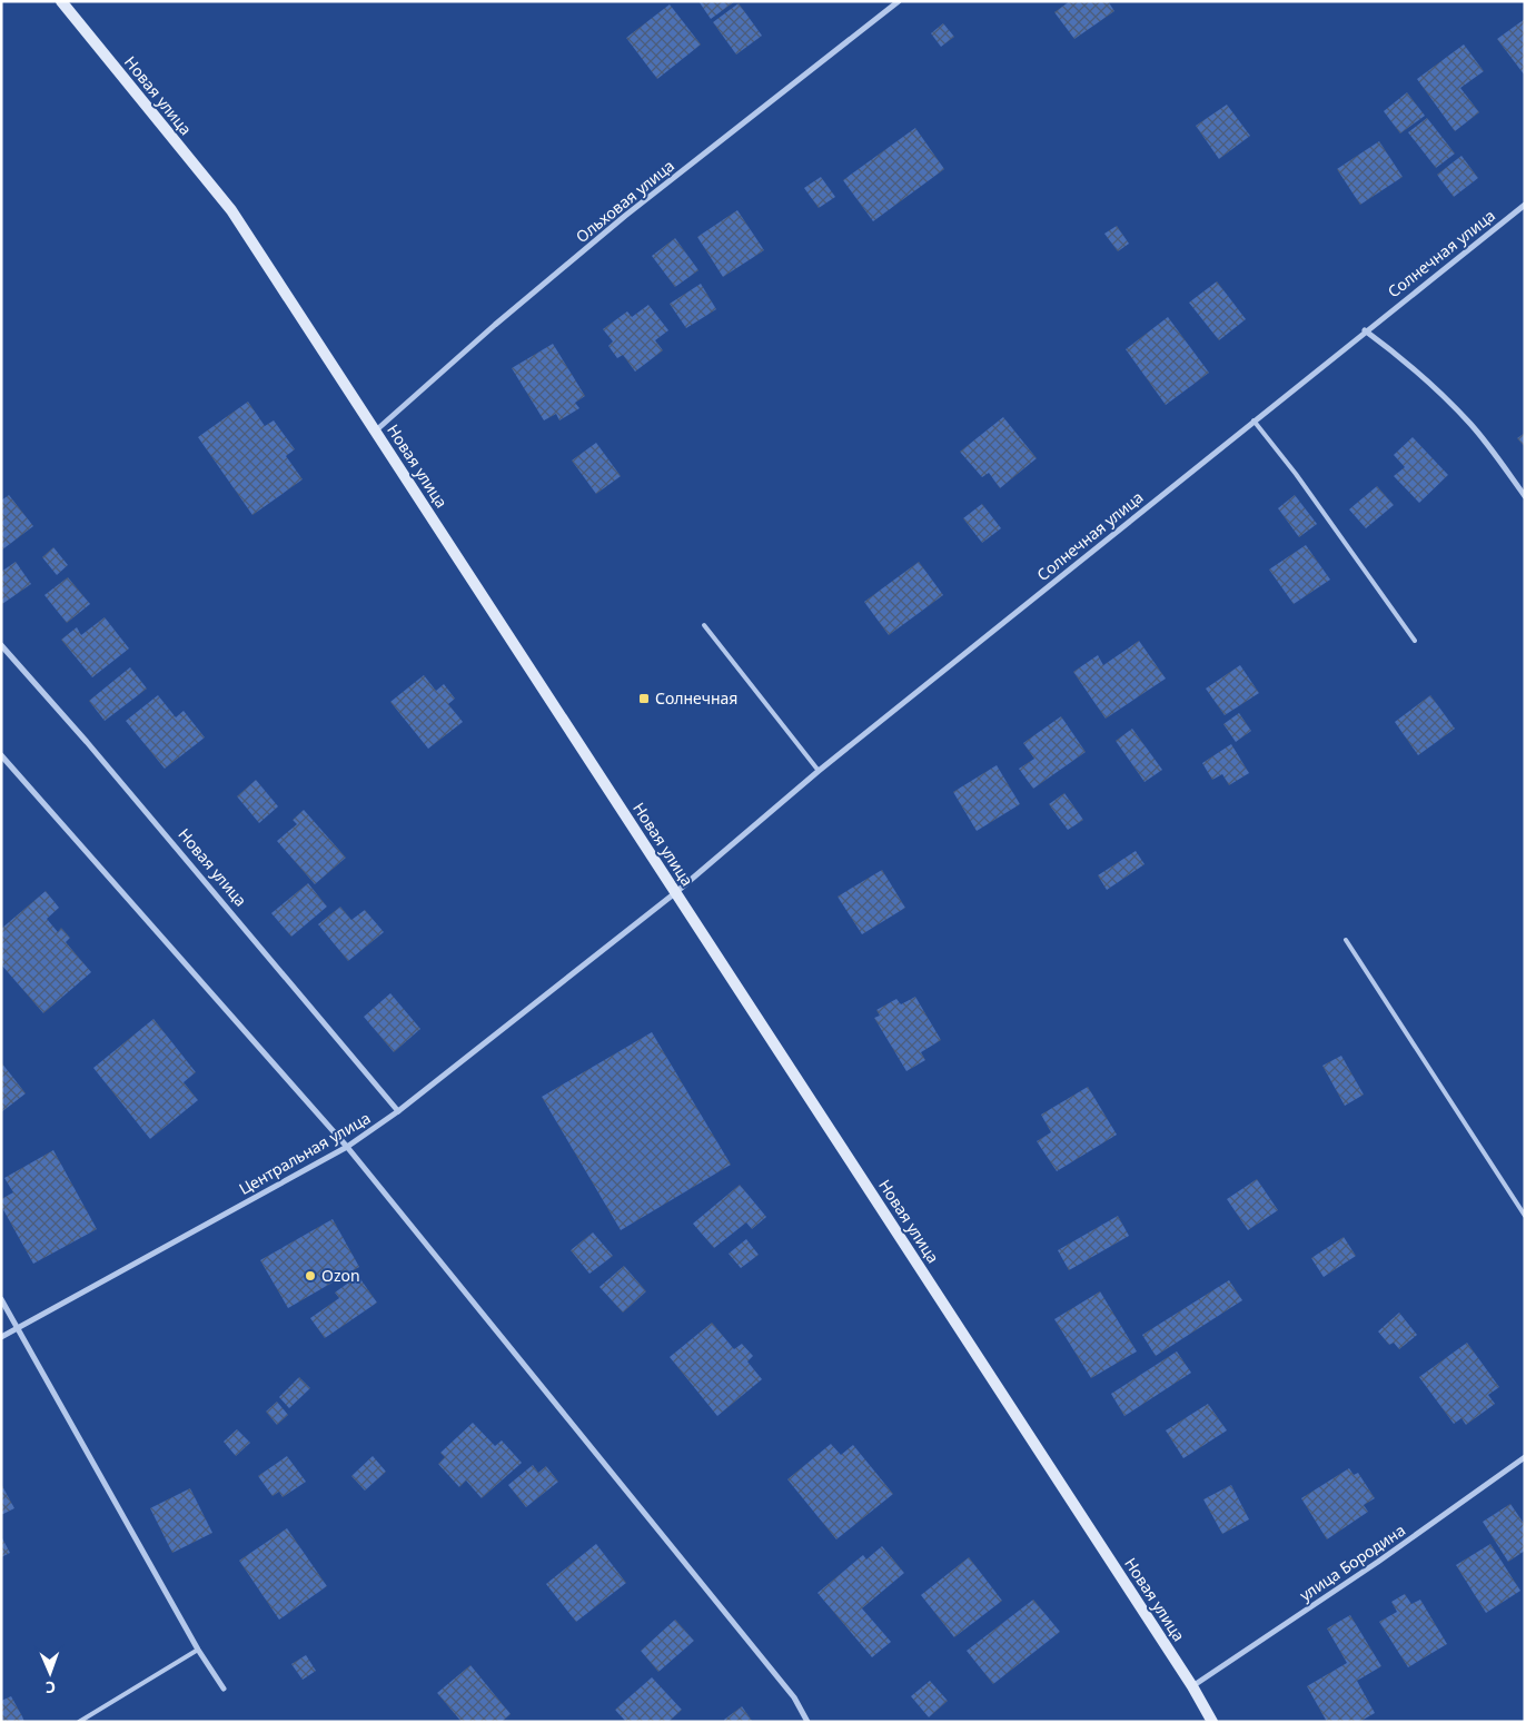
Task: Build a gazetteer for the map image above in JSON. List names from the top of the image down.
{
  "streets": {
    "main road": ["Новая улица"],
    "street": [
      "Ольховая улица",
      "Солнечная улица",
      "Центральная улица",
      "улица Бородина"
    ]
  },
  "crossings": [
    ["Новая улица", "Ольховая улица"],
    ["Новая улица", "Солнечная улица"],
    ["Новая улица", "Центральная улица"],
    ["Новая улица", "улица Бородина"],
    ["Солнечная улица", "Центральная улица"]
  ],
  "places": {
    "transit": ["Солнечная"],
    "other": ["Ozon"]
  },
  "north": "bottom"
}
